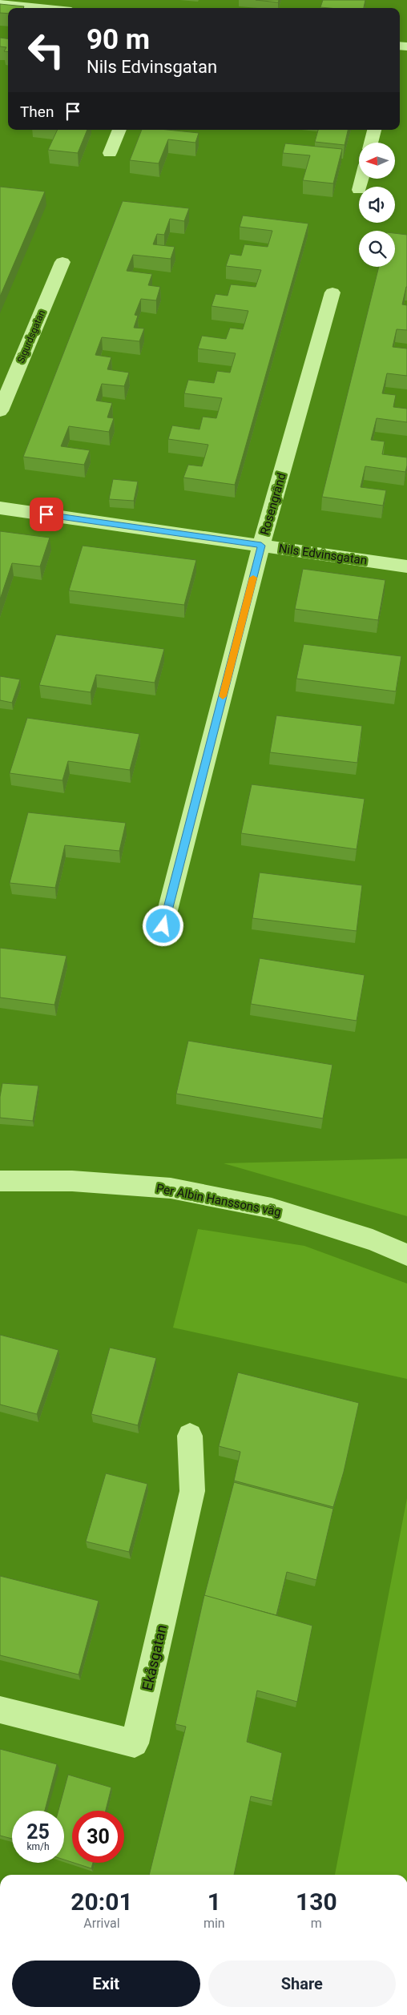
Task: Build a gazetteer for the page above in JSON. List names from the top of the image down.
{
  "streets": {
    "street": [
      "Sigurdsgatan",
      "Rosengränd",
      "Nils Edvinsgatan",
      "Per Albin Hanssons väg",
      "Ekåsgatan"
    ]
  },
  "crossings": [
    ["Rosengränd", "Nils Edvinsgatan"]
  ],
  "north": "left",
  "page": {
    "turn": ["90 m", "Nils Edvinsgatan"],
    "then": "Then",
    "speed": "25 km/h",
    "limit": "30",
    "eta": [
      "20:01",
      "Arrival",
      "1",
      "min",
      "130",
      "m"
    ],
    "buttons": ["Exit", "Share"]
  }
}
